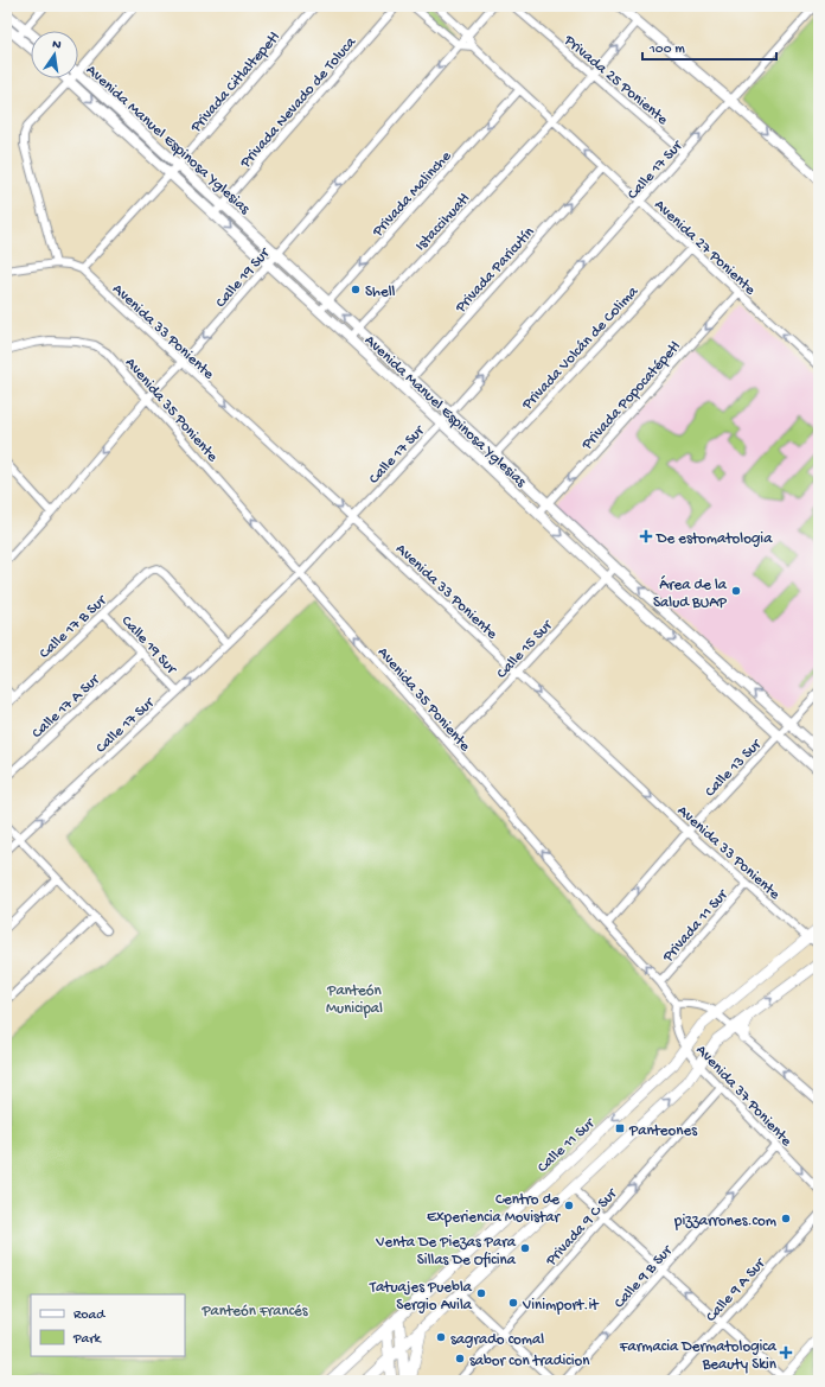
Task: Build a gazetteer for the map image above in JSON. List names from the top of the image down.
{
  "streets": {
    "main road": ["Avenida Manuel Espinosa Yglesias", "Calle 11 Sur"],
    "street": [
      "Privada 25 Poniente",
      "Privada Citlaltepetl",
      "Privada Nevado de Toluca",
      "Calle 17 Sur",
      "Privada Malinche",
      "Istaccihuatl",
      "Avenida 27 Poniente",
      "Privada Paricutín",
      "Calle 19 Sur",
      "Avenida 33 Poniente",
      "Privada Volcán de Colima",
      "Privada Popocatépetl",
      "Avenida 35 Poniente",
      "Calle 17 B Sur",
      "Calle 15 Sur",
      "Calle 17 A Sur",
      "Calle 13 Sur",
      "Privada 11 Sur",
      "Avenida 37 Poniente",
      "Privada 9 C Sur",
      "Calle 9 B Sur",
      "Calle 9 A Sur"
    ]
  },
  "crossings": [
    ["Privada 25 Poniente", "Calle 17 Sur"],
    ["Privada 25 Poniente", "Istaccihuatl"],
    ["Privada Citlaltepetl", "Avenida Manuel Espinosa Yglesias"],
    ["Privada Nevado de Toluca", "Avenida Manuel Espinosa Yglesias"],
    ["Avenida Manuel Espinosa Yglesias", "Calle 17 Sur"],
    ["Avenida Manuel Espinosa Yglesias", "Privada Malinche"],
    ["Avenida Manuel Espinosa Yglesias", "Istaccihuatl"],
    ["Avenida Manuel Espinosa Yglesias", "Privada Paricutín"],
    ["Avenida Manuel Espinosa Yglesias", "Calle 19 Sur"],
    ["Avenida Manuel Espinosa Yglesias", "Privada Volcán de Colima"],
    ["Avenida Manuel Espinosa Yglesias", "Privada Popocatépetl"],
    ["Avenida Manuel Espinosa Yglesias", "Calle 15 Sur"],
    ["Avenida Manuel Espinosa Yglesias", "Calle 13 Sur"],
    ["Calle 17 Sur", "Avenida 27 Poniente"],
    ["Calle 17 Sur", "Calle 19 Sur"],
    ["Calle 17 Sur", "Avenida 33 Poniente"],
    ["Calle 17 Sur", "Avenida 35 Poniente"],
    ["Calle 17 Sur", "Calle 17 B Sur"],
    ["Privada Malinche", "Avenida 27 Poniente"],
    ["Istaccihuatl", "Avenida 27 Poniente"],
    ["Avenida 27 Poniente", "Privada Paricutín"],
    ["Avenida 27 Poniente", "Calle 19 Sur"],
    ["Avenida 27 Poniente", "Privada Volcán de Colima"],
    ["Avenida 27 Poniente", "Privada Popocatépetl"],
    ["Calle 19 Sur", "Avenida 33 Poniente"],
    ["Calle 19 Sur", "Avenida 35 Poniente"],
    ["Calle 19 Sur", "Calle 17 B Sur"],
    ["Calle 19 Sur", "Calle 17 A Sur"],
    ["Avenida 33 Poniente", "Calle 15 Sur"],
    ["Avenida 33 Poniente", "Calle 13 Sur"],
    ["Avenida 33 Poniente", "Privada 11 Sur"],
    ["Avenida 33 Poniente", "Calle 11 Sur"],
    ["Avenida 35 Poniente", "Calle 15 Sur"],
    ["Avenida 35 Poniente", "Calle 13 Sur"],
    ["Avenida 35 Poniente", "Privada 11 Sur"],
    ["Avenida 35 Poniente", "Avenida 37 Poniente"],
    ["Avenida 37 Poniente", "Calle 11 Sur"],
    ["Avenida 37 Poniente", "Privada 9 C Sur"],
    ["Avenida 37 Poniente", "Calle 9 B Sur"]
  ],
  "one_way": [
    "Calle 17 Sur",
    "Privada Malinche",
    "Privada Paricutín",
    "Calle 19 Sur",
    "Avenida 33 Poniente",
    "Privada Popocatépetl",
    "Avenida 35 Poniente",
    "Calle 13 Sur",
    "Privada 9 C Sur",
    "Calle 9 B Sur",
    "Calle 9 A Sur"
  ],
  "parks": ["Panteón Municipal", "Panteón Francés"],
  "places": {
    "other": [
      "Shell",
      "Área de la Salud BUAP",
      "Centro de Experiencia Movistar",
      "pizzarrones.com",
      "Venta De Piezas Para Sillas De Oficina",
      "Tatuajes Puebla Sergio Avila",
      "Vinimport.it",
      "sagrado comal",
      "sabor con tradicion"
    ],
    "health": ["De estomatologia", "Farmacia Dermatologica Beauty Skin"],
    "transit": ["Panteones"]
  },
  "legend": ["Road", "Park"],
  "scale_bar": "100 m",
  "north": "top"
}
